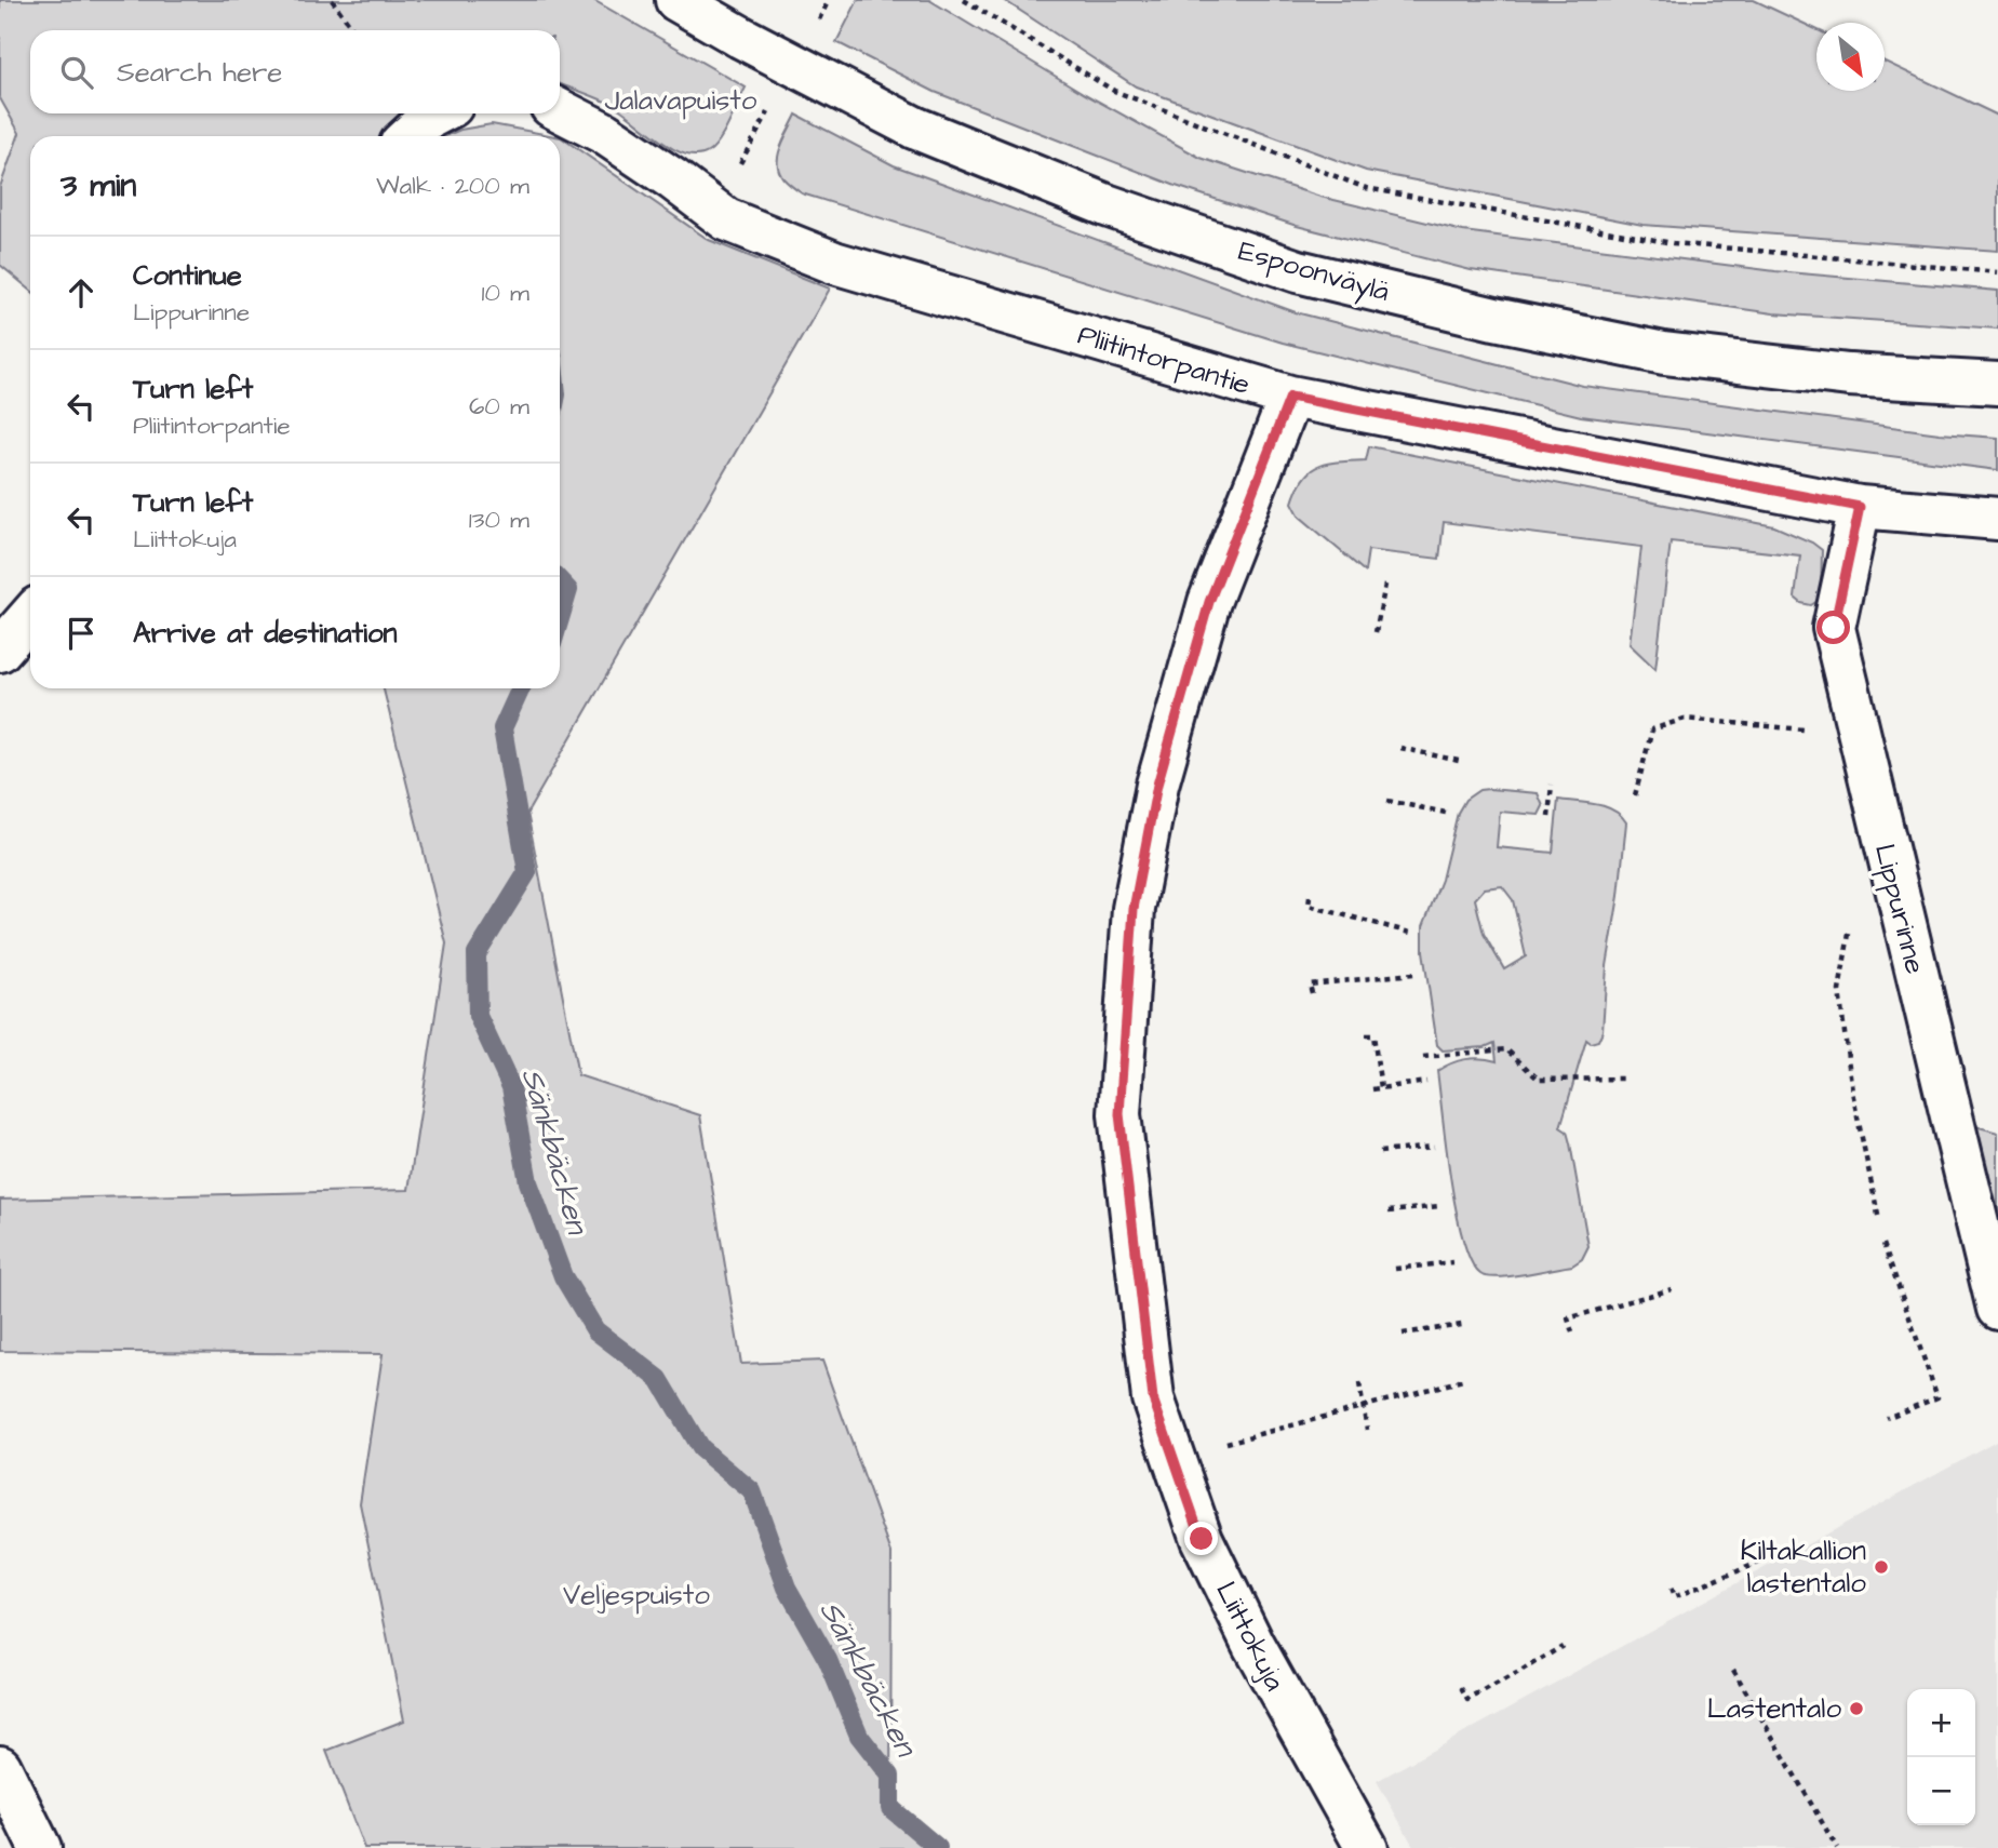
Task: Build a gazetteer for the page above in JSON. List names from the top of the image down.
{
  "streets": {
    "street": [
      "Espoonväylä",
      "Pliitintorpantie",
      "Lippurinne",
      "Liittokuja"
    ]
  },
  "crossings": [
    ["Pliitintorpantie", "Lippurinne"],
    ["Pliitintorpantie", "Liittokuja"]
  ],
  "water": ["Sänkbäcken"],
  "parks": ["Jalavapuisto", "Veljespuisto"],
  "places": ["Kiltakallion lastentalo", "Lastentalo"],
  "north": "bottom right",
  "page": {
    "search": "Search here",
    "heading": ["3 min", "Walk · 200 m"],
    "list": [
      ["Continue", "Lippurinne", "10 m"],
      ["Turn left", "Pliitintorpantie", "60 m"],
      ["Turn left", "Liittokuja", "130 m"],
      "Arrive at destination"
    ],
    "map_buttons": ["+", "−"]
  }
}
